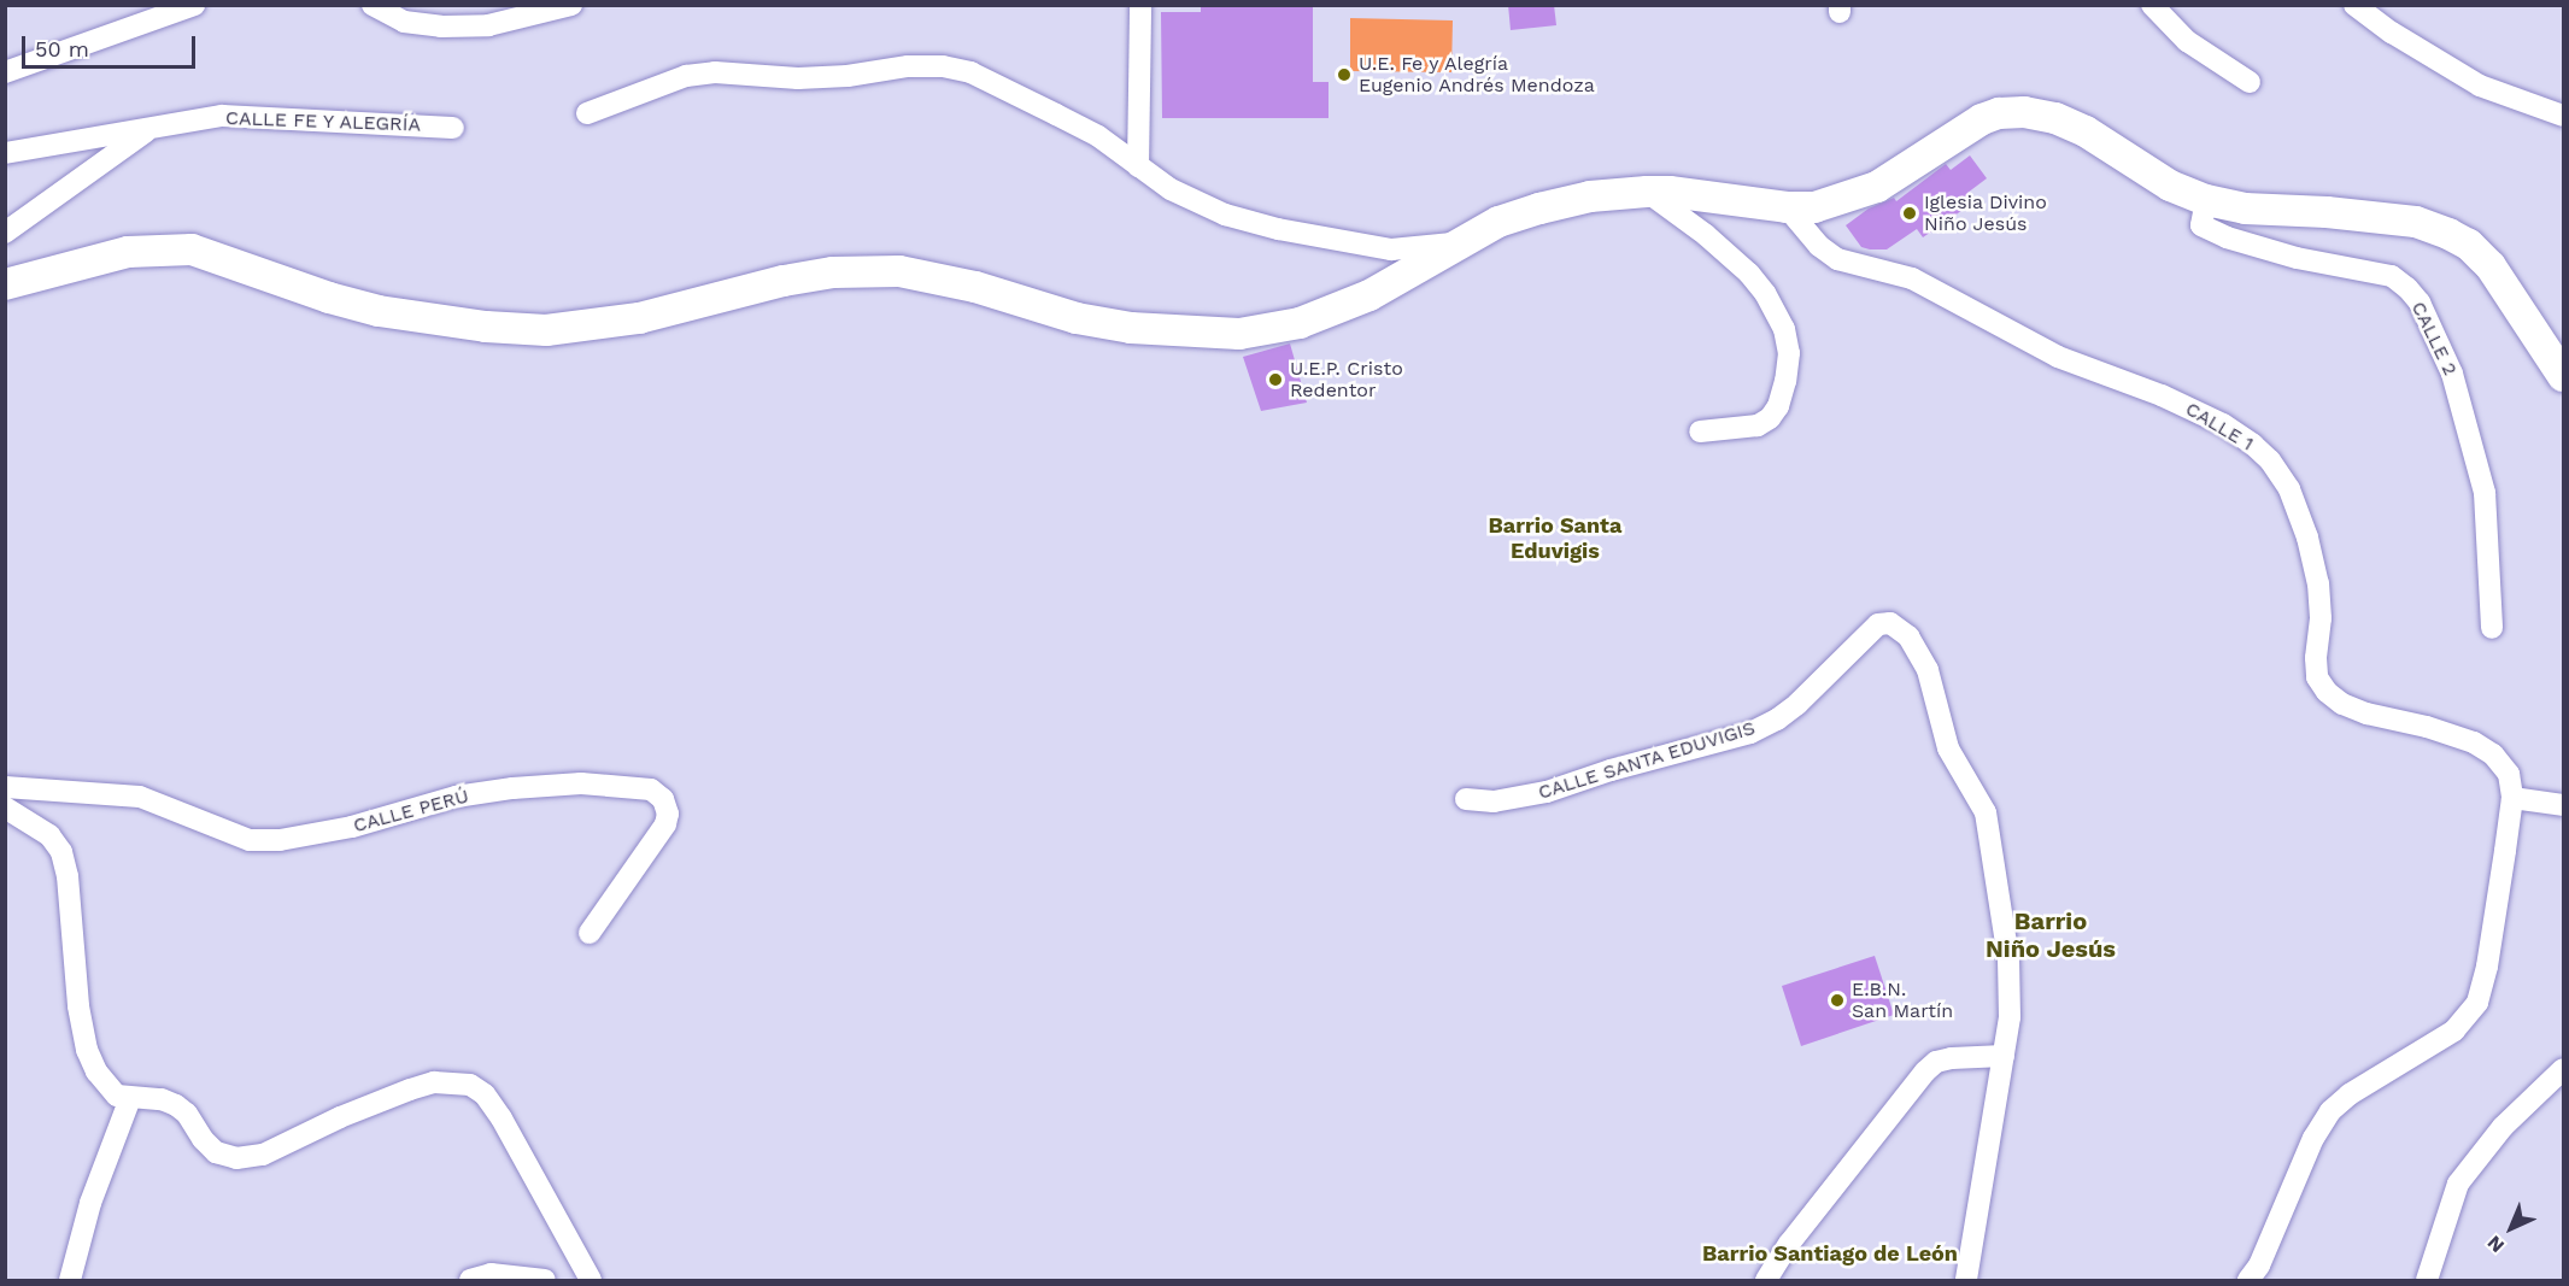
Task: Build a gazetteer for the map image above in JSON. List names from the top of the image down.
{
  "streets": {
    "street": [
      "CALLE FE Y ALEGRÍA",
      "CALLE 2",
      "CALLE 1",
      "CALLE SANTA EDUVIGIS",
      "CALLE PERÚ"
    ]
  },
  "districts": ["Barrio Santa Eduvigis", "Barrio Niño Jesús", "Barrio Santiago de León"],
  "places": [
    "U.E. Fe y Alegría Eugenio Andrés Mendoza",
    "Iglesia Divino Niño Jesús",
    "U.E.P. Cristo Redentor",
    "E.B.N. San Martín"
  ],
  "scale_bar": "50 m",
  "north": "bottom left"
}
